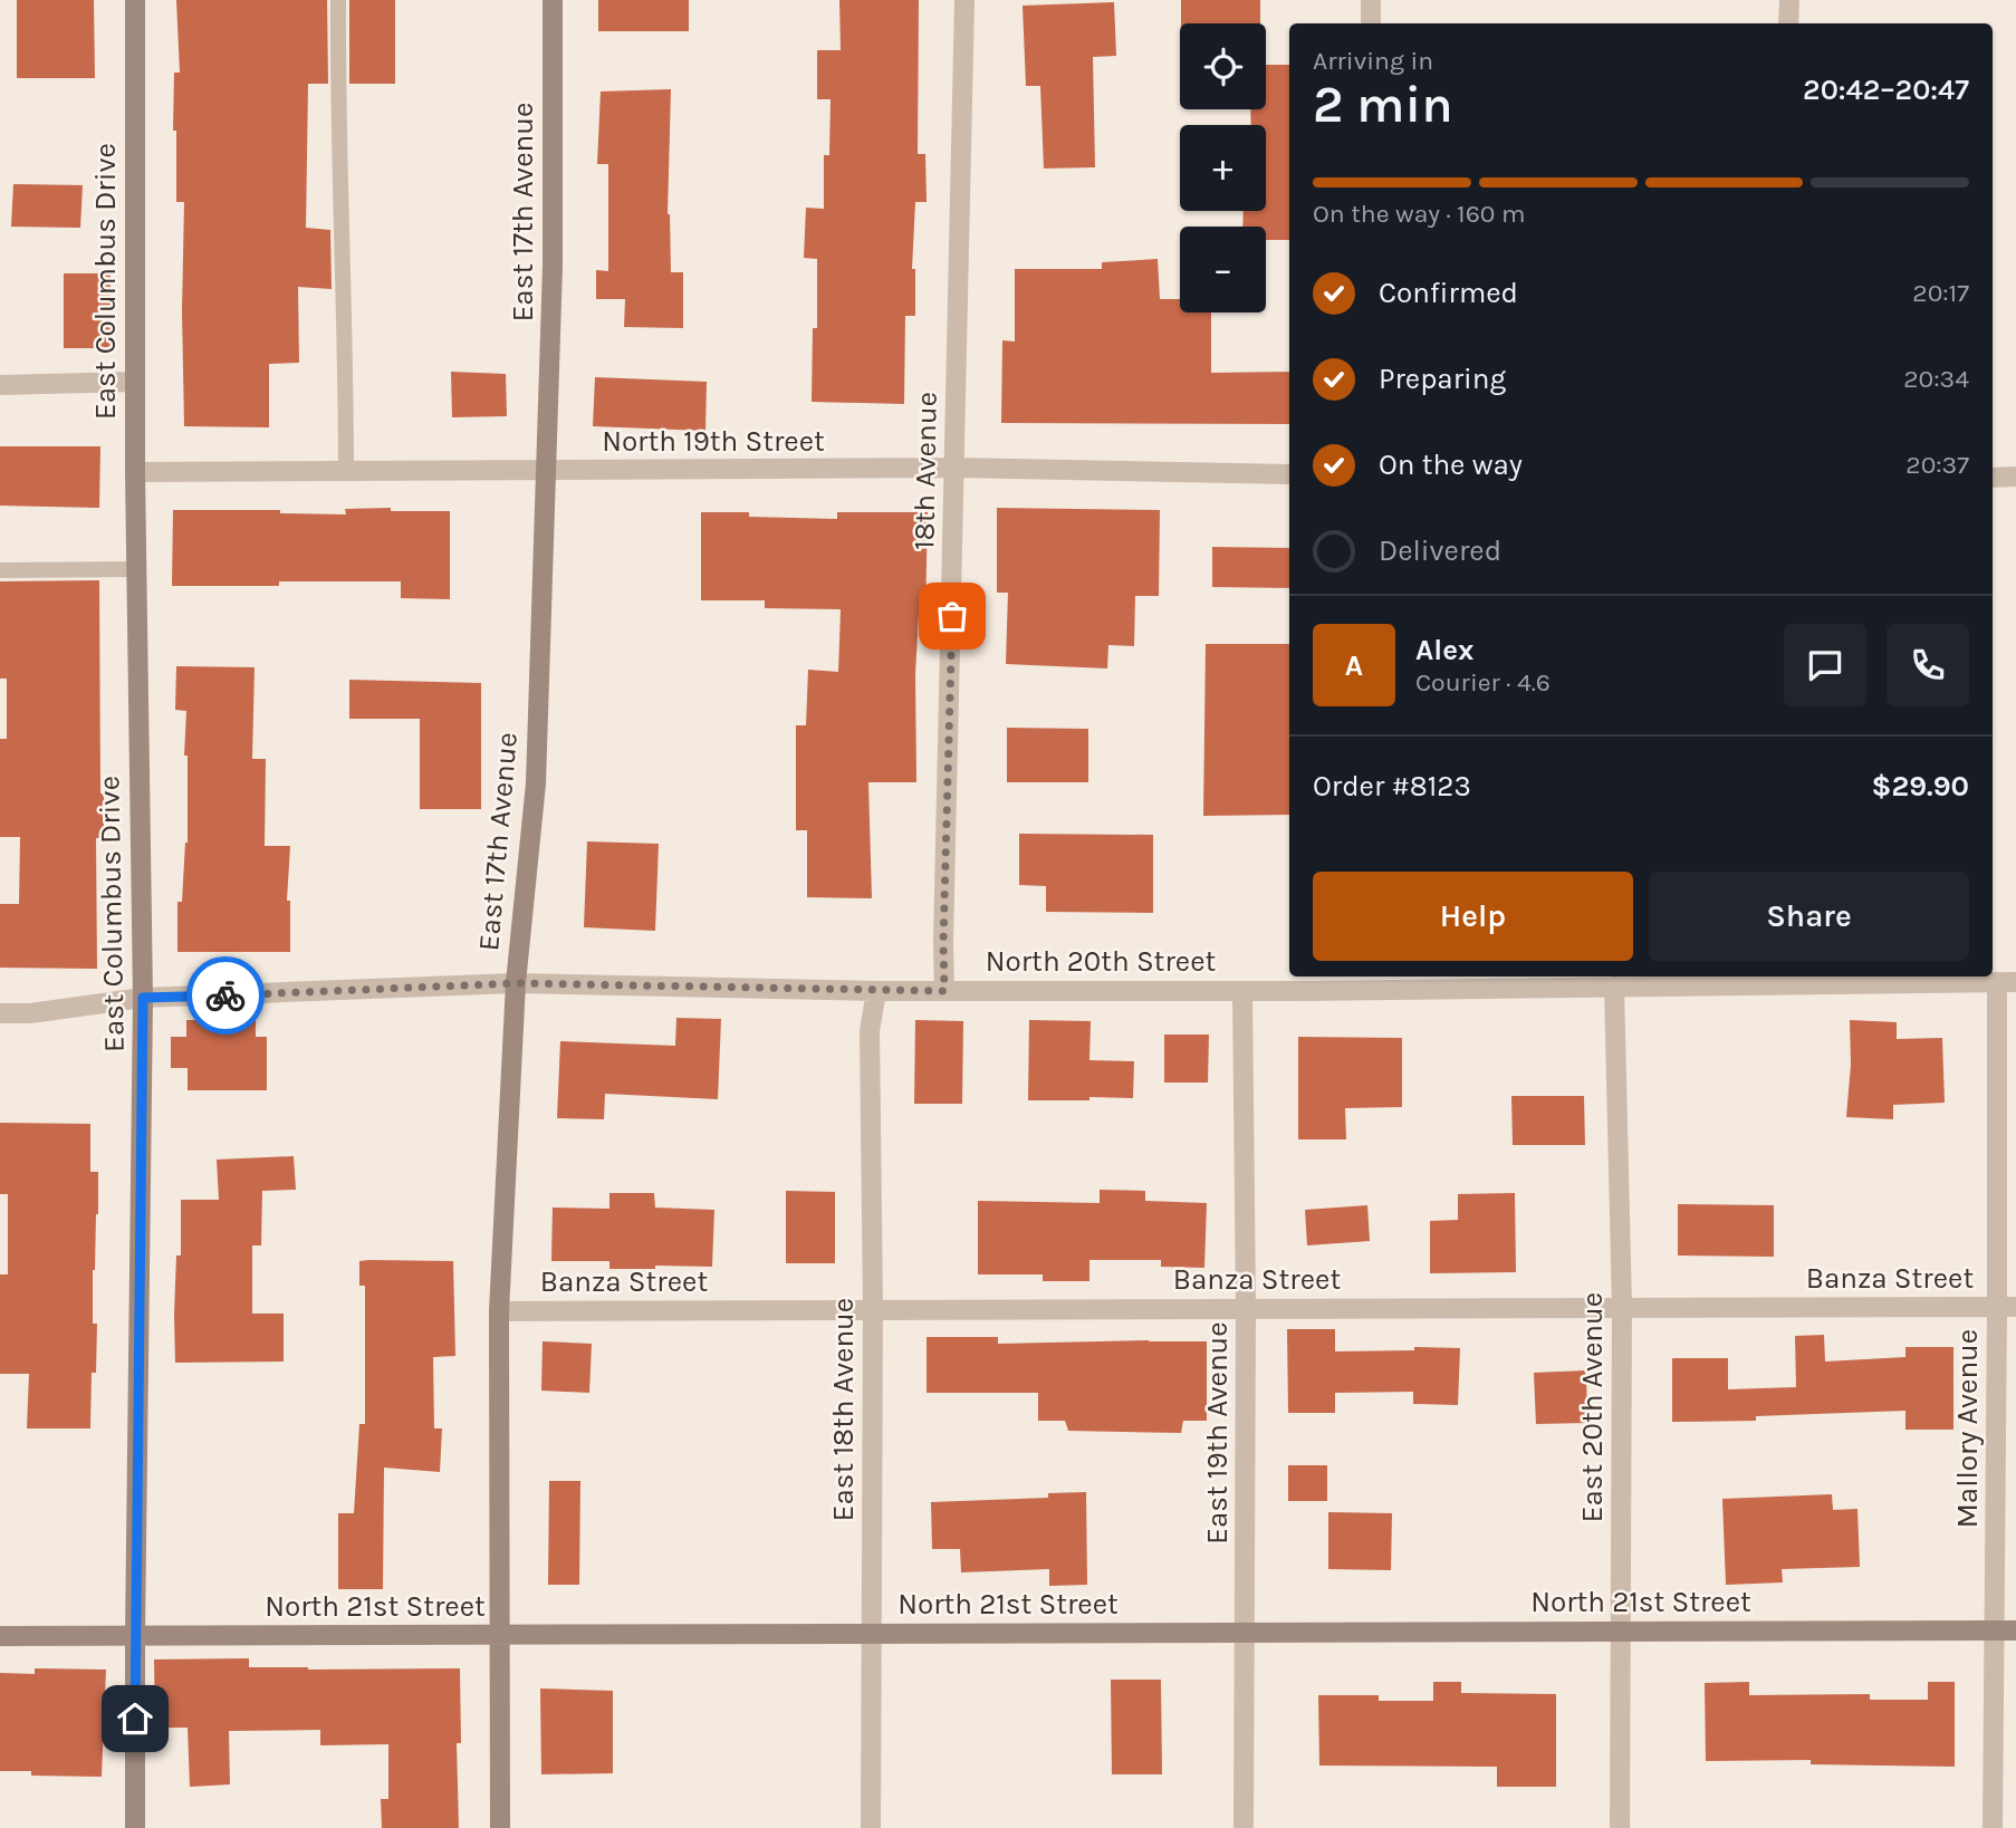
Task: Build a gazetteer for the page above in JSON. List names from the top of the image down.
{
  "streets": {
    "main road": ["East 17th Avenue", "East Columbus Drive", "North 21st Street"],
    "street": [
      "North 19th Street",
      "18th Avenue",
      "North 20th Street",
      "Banza Street",
      "East 20th Avenue",
      "East 18th Avenue",
      "Mallory Avenue",
      "East 19th Avenue"
    ]
  },
  "crossings": [
    ["East 17th Avenue", "North 19th Street"],
    ["East 17th Avenue", "North 20th Street"],
    ["East 17th Avenue", "Banza Street"],
    ["East 17th Avenue", "North 21st Street"],
    ["East Columbus Drive", "North 19th Street"],
    ["East Columbus Drive", "North 20th Street"],
    ["East Columbus Drive", "North 21st Street"],
    ["North 19th Street", "18th Avenue"],
    ["18th Avenue", "North 20th Street"],
    ["North 20th Street", "East 20th Avenue"],
    ["North 20th Street", "East 18th Avenue"],
    ["North 20th Street", "Mallory Avenue"],
    ["North 20th Street", "East 19th Avenue"],
    ["Banza Street", "East 20th Avenue"],
    ["Banza Street", "East 18th Avenue"],
    ["Banza Street", "Mallory Avenue"],
    ["Banza Street", "East 19th Avenue"],
    ["East 20th Avenue", "North 21st Street"],
    ["East 18th Avenue", "North 21st Street"],
    ["Mallory Avenue", "North 21st Street"],
    ["East 19th Avenue", "North 21st Street"]
  ],
  "page": {
    "map_buttons": ["+", "−"],
    "heading": ["2 min", "Arriving in", "20:42–20:47"],
    "panel": [
      "Alex",
      "Courier · 4.6",
      "Order #8123",
      "$29.90"
    ],
    "bar": "On the way · 160 m",
    "list": [
      ["Confirmed", "20:17"],
      ["Preparing", "20:34"],
      ["On the way", "20:37"],
      "Delivered"
    ],
    "round": "A",
    "buttons": ["Help", "Share"]
  }
}
